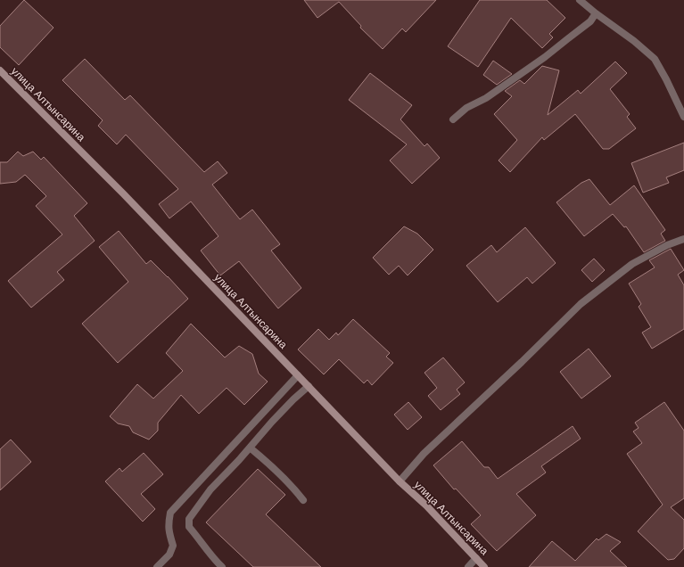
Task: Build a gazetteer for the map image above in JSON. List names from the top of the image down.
{
  "streets": {
    "street": ["улица Алтынсарина"]
  }
}
